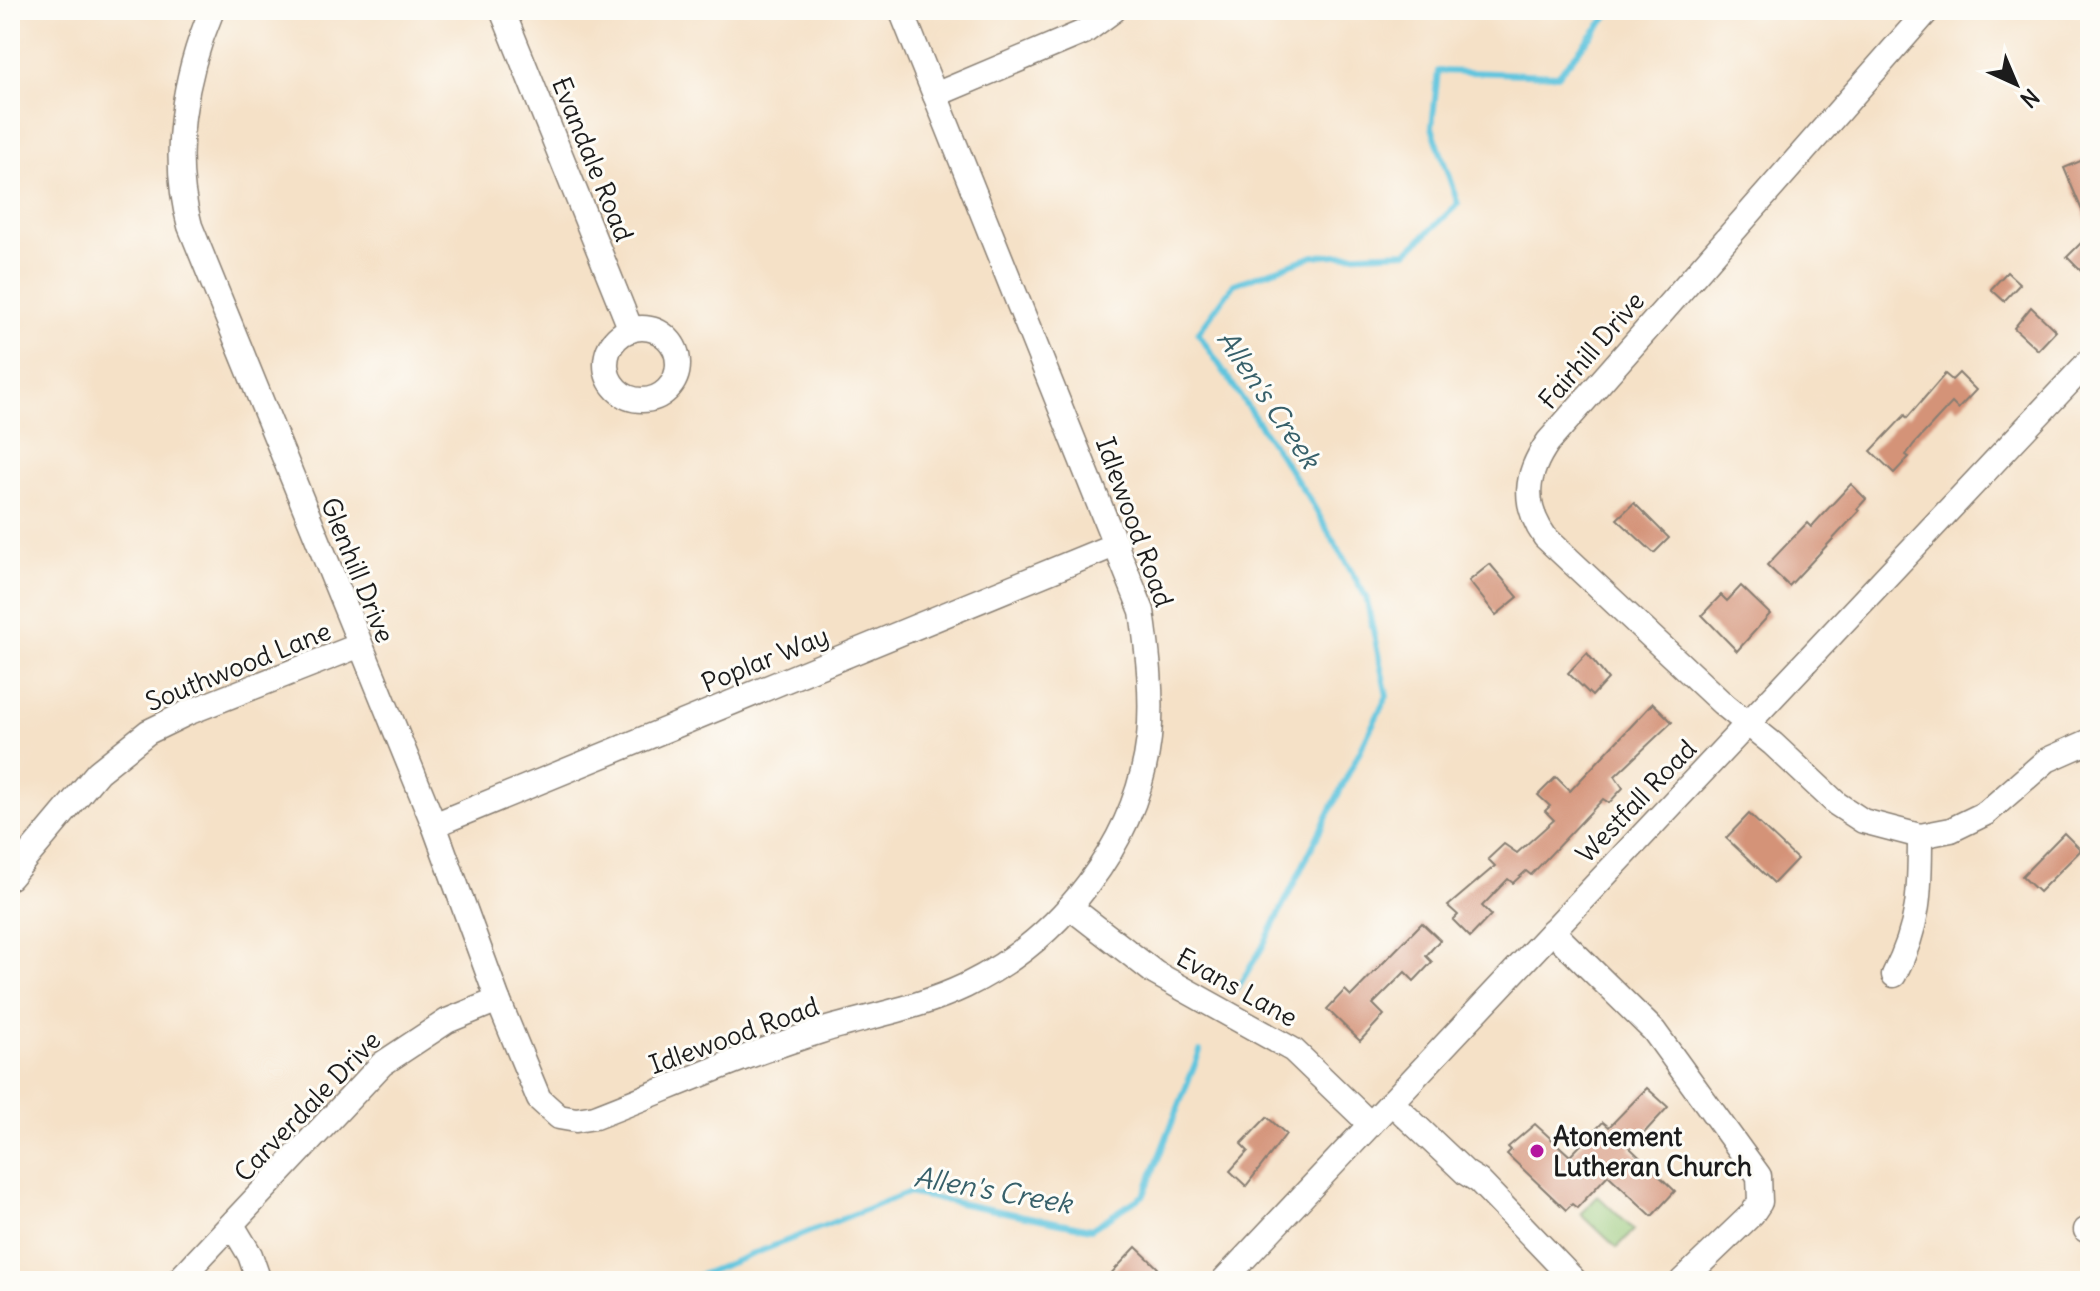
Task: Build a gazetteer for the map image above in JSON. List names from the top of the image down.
{
  "streets": {
    "street": [
      "Evandale Road",
      "Fairhill Drive",
      "Idlewood Road",
      "Glenhill Drive",
      "Poplar Way",
      "Southwood Lane",
      "Westfall Road",
      "Evans Lane",
      "Carverdale Drive"
    ]
  },
  "crossings": [
    ["Fairhill Drive", "Westfall Road"],
    ["Idlewood Road", "Glenhill Drive"],
    ["Idlewood Road", "Poplar Way"],
    ["Idlewood Road", "Evans Lane"],
    ["Glenhill Drive", "Poplar Way"],
    ["Glenhill Drive", "Southwood Lane"],
    ["Glenhill Drive", "Carverdale Drive"],
    ["Westfall Road", "Evans Lane"]
  ],
  "water": ["Allen's Creek"],
  "places": ["Atonement Lutheran Church"],
  "north": "bottom right"
}
